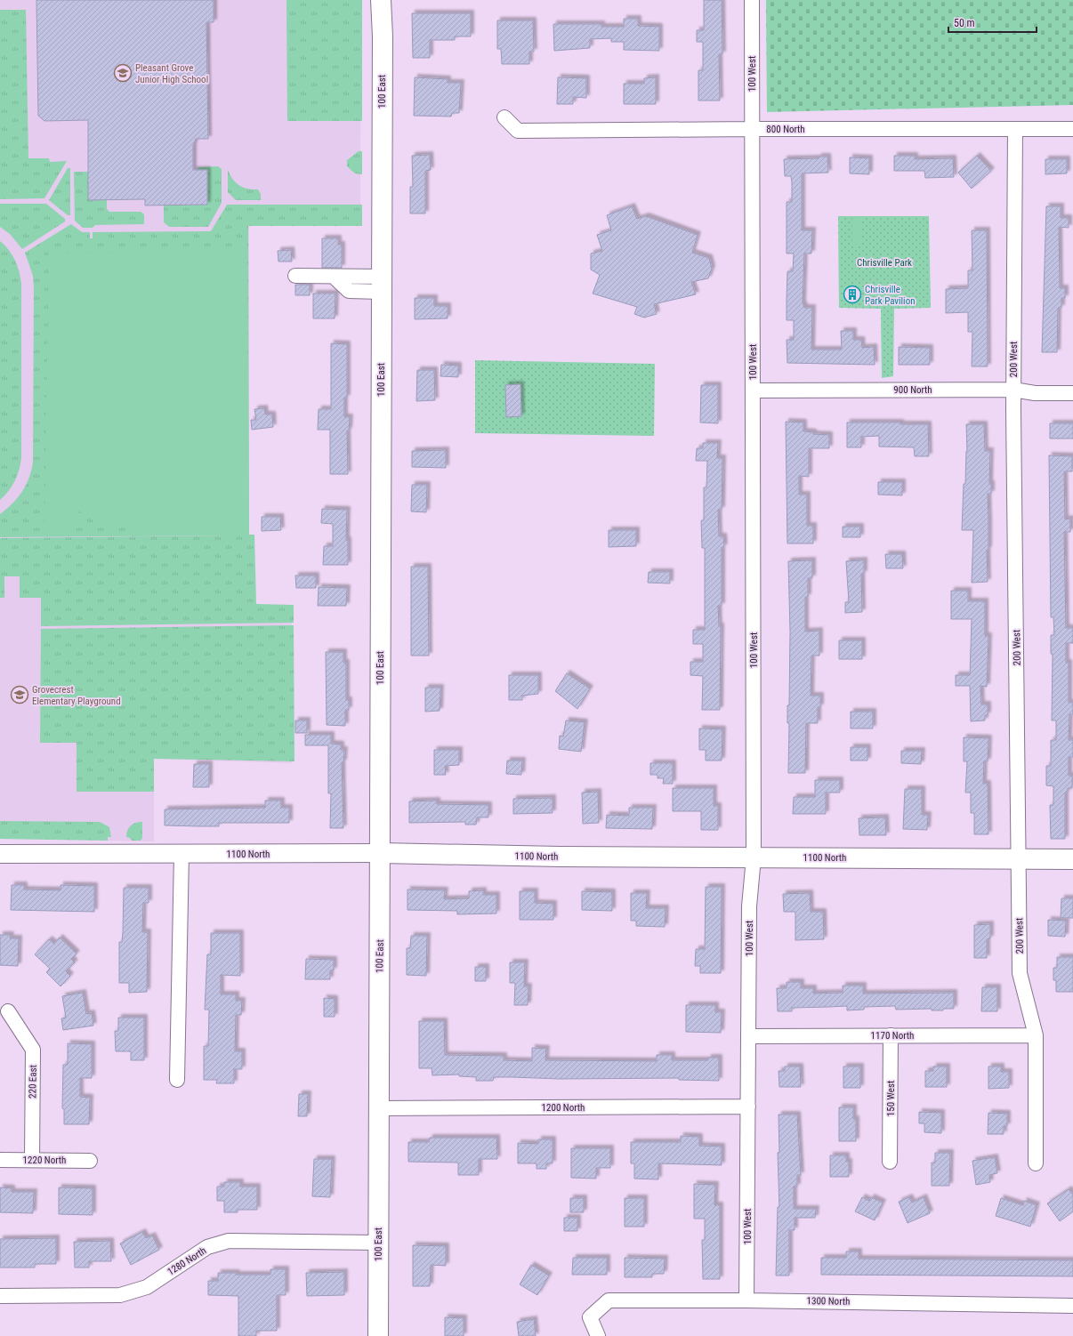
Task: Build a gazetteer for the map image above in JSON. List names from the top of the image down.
{
  "streets": {
    "main road": ["100 East", "1100 North"],
    "street": [
      "100 West",
      "800 North",
      "200 West",
      "900 North",
      "1170 North",
      "220 East",
      "150 West",
      "1200 North",
      "1220 North",
      "1280 North",
      "1300 North"
    ]
  },
  "crossings": [
    ["100 West", "800 North"],
    ["100 West", "900 North"],
    ["100 West", "1100 North"],
    ["100 West", "1170 North"],
    ["100 West", "1200 North"],
    ["100 West", "1300 North"],
    ["100 East", "1100 North"],
    ["100 East", "1200 North"],
    ["100 East", "1280 North"],
    ["800 North", "200 West"],
    ["200 West", "900 North"],
    ["200 West", "1100 North"],
    ["200 West", "1170 North"],
    ["1170 North", "150 West"],
    ["220 East", "1220 North"]
  ],
  "parks": ["Chrisville Park"],
  "places": {
    "school or university": ["Pleasant Grove Junior High School", "Grovecrest Elementary Playground"],
    "building": ["Chrisville Park Pavilion"]
  },
  "scale_bar": "50 m"
}
